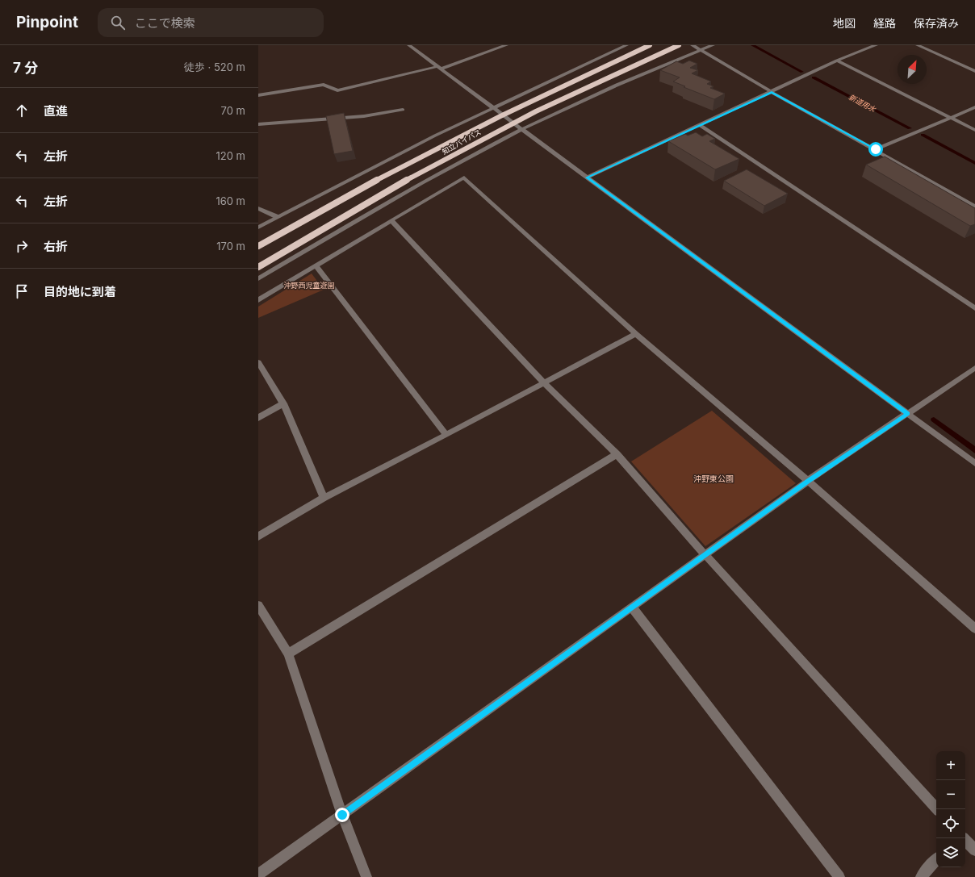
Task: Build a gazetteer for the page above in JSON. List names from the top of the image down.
{
  "streets": {
    "highway": ["知立バイパス"]
  },
  "water": ["新道用水"],
  "parks": ["沖野西児童遊園", "沖野東公園"],
  "north": "top right",
  "page": {
    "header": "Pinpoint",
    "search": "ここで検索",
    "nav": ["地図", "経路", "保存済み"],
    "heading": ["7 分", "徒歩 · 520 m"],
    "list": [
      ["直進", "70 m"],
      ["左折", "120 m"],
      ["左折", "160 m"],
      ["右折", "170 m"],
      "目的地に到着"
    ],
    "map_buttons": ["+", "−"]
  }
}
